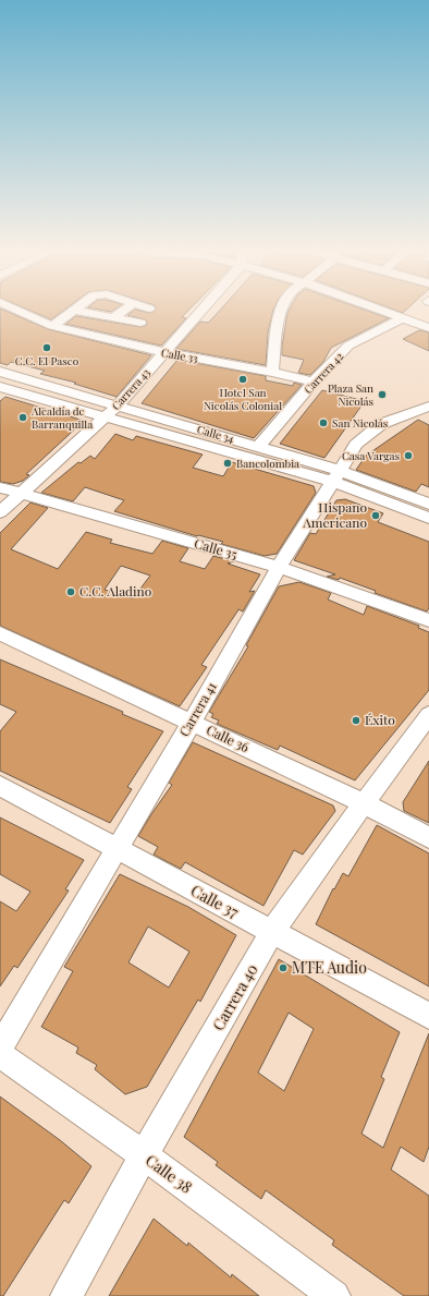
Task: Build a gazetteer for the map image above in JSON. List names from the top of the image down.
{
  "streets": {
    "street": [
      "Calle 33",
      "Carrera 42",
      "Carrera 43",
      "Calle 34",
      "Calle 35",
      "Carrera 41",
      "Calle 36",
      "Calle 37",
      "Carrera 40",
      "Calle 38"
    ]
  },
  "crossings": [
    ["Calle 33", "Carrera 42"],
    ["Calle 33", "Carrera 43"],
    ["Carrera 42", "Calle 34"],
    ["Carrera 43", "Calle 34"],
    ["Carrera 43", "Calle 35"],
    ["Calle 34", "Carrera 41"],
    ["Calle 35", "Carrera 41"],
    ["Carrera 41", "Calle 36"],
    ["Carrera 41", "Calle 37"],
    ["Calle 36", "Carrera 40"],
    ["Calle 37", "Carrera 40"],
    ["Carrera 40", "Calle 38"]
  ],
  "places": [
    "C.C. El Paseo",
    "Hotel San Nicolás Colonial",
    "Plaza San Nicolás",
    "Alcaldía de Barranquilla",
    "San Nicolás",
    "Casa Vargas",
    "Bancolombia",
    "Hispano Americano",
    "C.C. Aladino",
    "Éxito",
    "MTE Audio"
  ]
}
